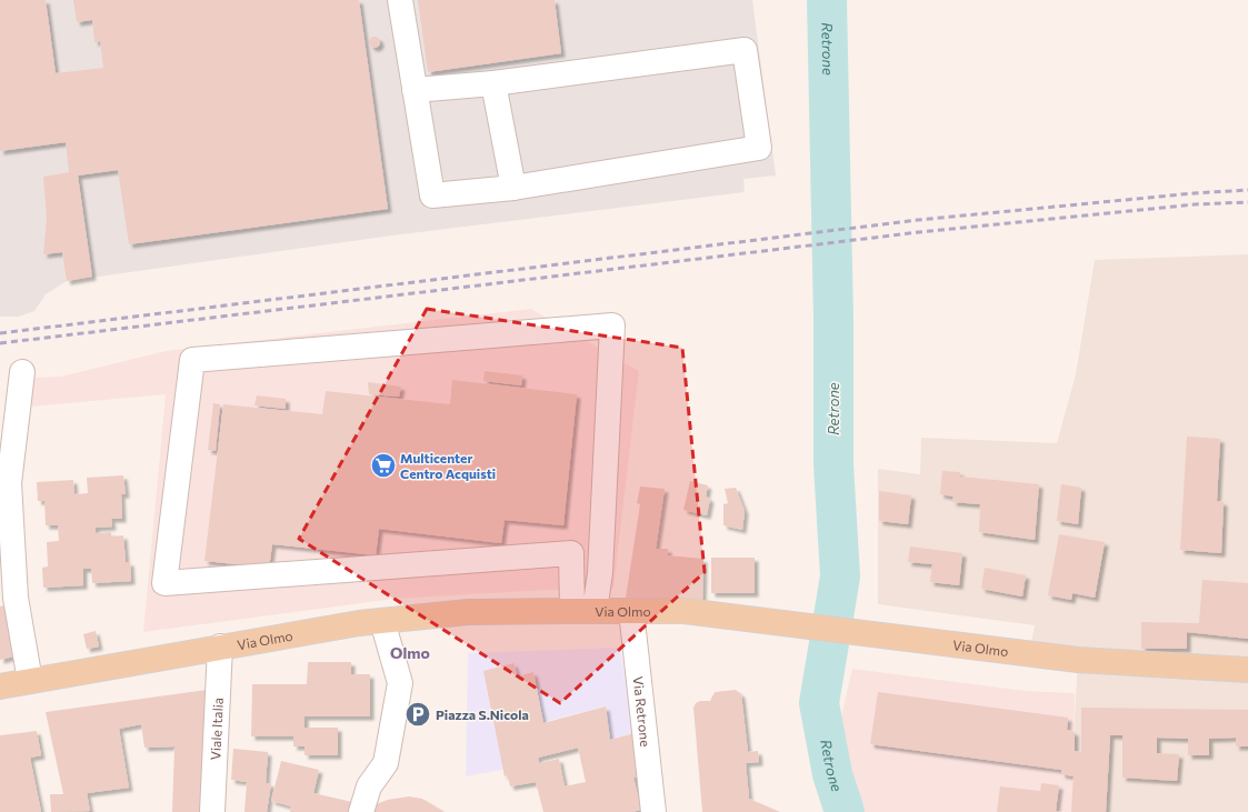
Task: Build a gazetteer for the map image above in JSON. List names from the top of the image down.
{
  "streets": {
    "main road": ["Via Olmo"],
    "street": ["Via Retrone", "Viale Italia"]
  },
  "crossings": [
    ["Via Olmo", "Via Retrone"],
    ["Via Olmo", "Viale Italia"]
  ],
  "districts": ["Olmo"],
  "water": ["Retrone"],
  "places": {
    "supermarket": ["Multicenter Centro Acquisti"],
    "parking": ["Piazza S.Nicola"]
  }
}
